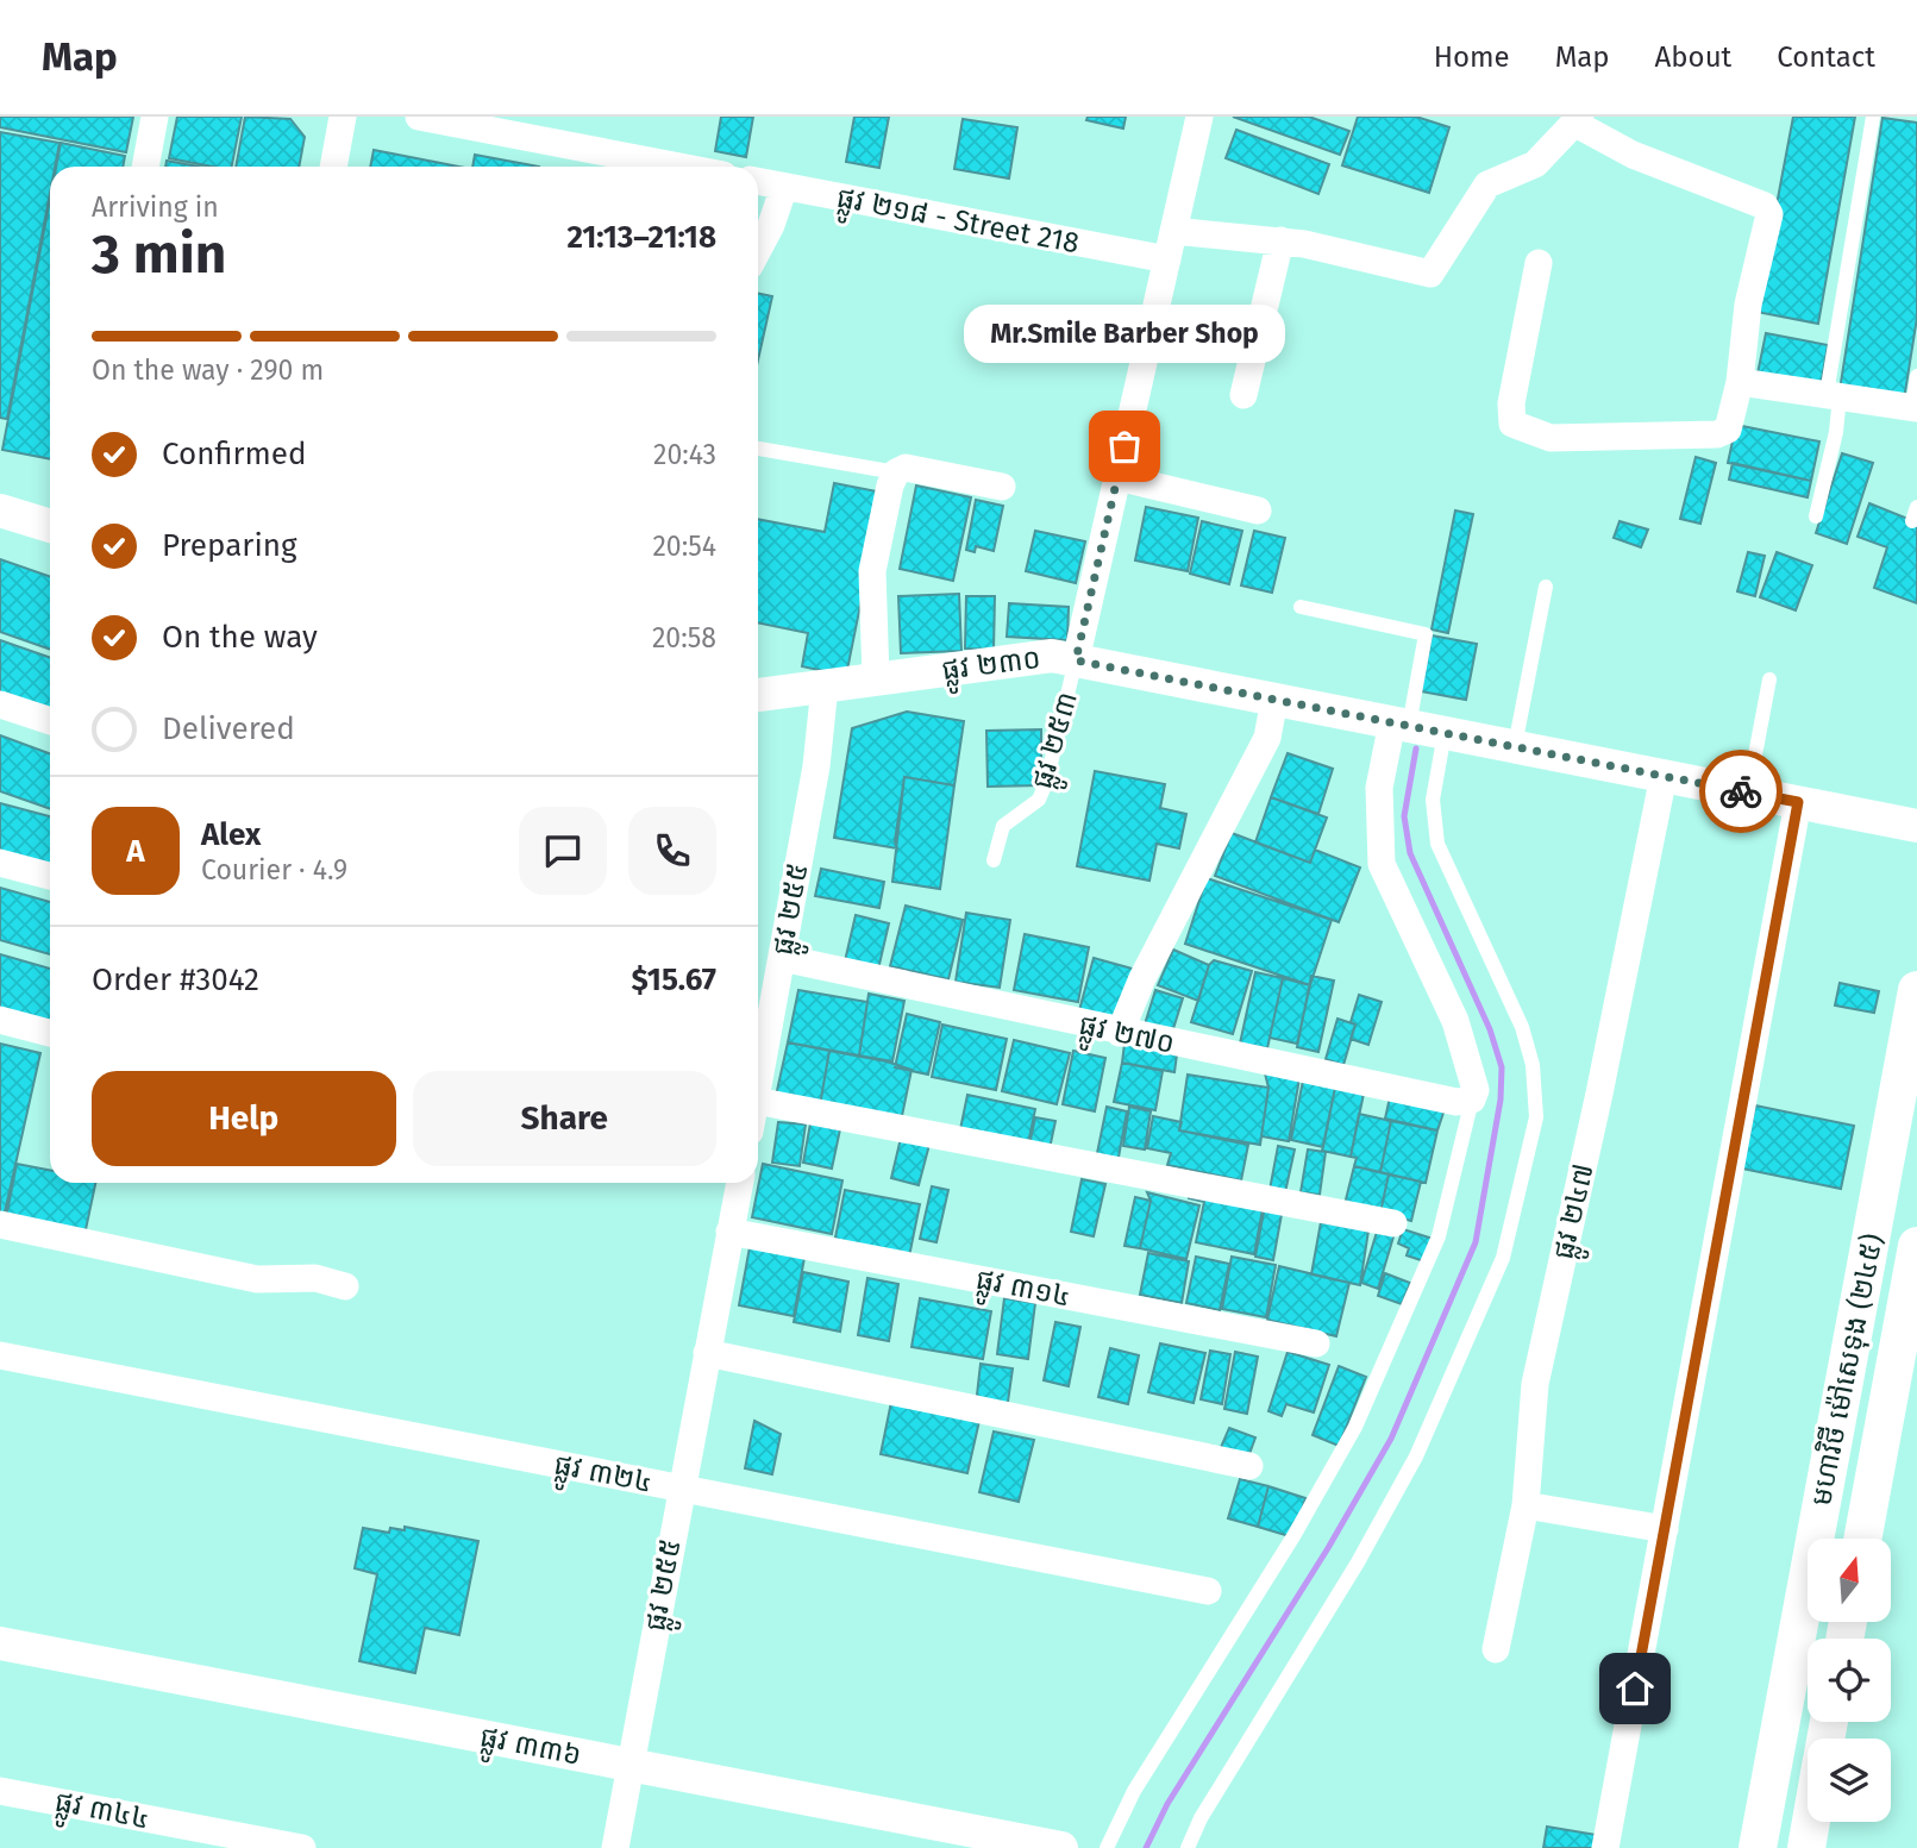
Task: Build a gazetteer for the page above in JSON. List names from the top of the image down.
{
  "streets": {
    "main road": ["មហាវិថី ម៉ៅសេទុង (២៤៥)"],
    "street": [
      "ផ្លូវ ២១៨ - Street 218",
      "ផ្លូវ ២៣០",
      "ផ្លូវ ២៥៣",
      "ផ្លូវ ២៥៥",
      "ផ្លូវ ២៧០",
      "ផ្លូវ ២៤៧",
      "ផ្លូវ ៣១៤",
      "ផ្លូវ ៣២៤",
      "ផ្លូវ ៣៣៦",
      "ផ្លូវ ៣៤៤"
    ]
  },
  "crossings": [
    ["ផ្លូវ ២១៨ - Street 218", "ផ្លូវ ២៥៣"],
    ["ផ្លូវ ២៣០", "ផ្លូវ ២៥៣"],
    ["ផ្លូវ ២៣០", "ផ្លូវ ២៥៥"],
    ["ផ្លូវ ២៣០", "ផ្លូវ ២៤៧"],
    ["ផ្លូវ ២៥៥", "ផ្លូវ ២៧០"],
    ["ផ្លូវ ២៥៥", "ផ្លូវ ៣១៤"],
    ["ផ្លូវ ២៥៥", "ផ្លូវ ៣២៤"],
    ["ផ្លូវ ២៥៥", "ផ្លូវ ៣៣៦"]
  ],
  "places": ["Mr.Smile Barber Shop"],
  "north": "top",
  "page": {
    "header": "Map",
    "nav": [
      "Home",
      "Map",
      "About",
      "Contact"
    ],
    "heading": ["3 min", "Arriving in", "21:13–21:18"],
    "panel": [
      "Alex",
      "Courier · 4.9",
      "Order #3042",
      "$15.67"
    ],
    "bubble": "Mr.Smile Barber Shop",
    "bar": "On the way · 290 m",
    "list": [
      ["Confirmed", "20:43"],
      ["Preparing", "20:54"],
      ["On the way", "20:58"],
      "Delivered"
    ],
    "round": "A",
    "buttons": ["Help", "Share"]
  }
}
